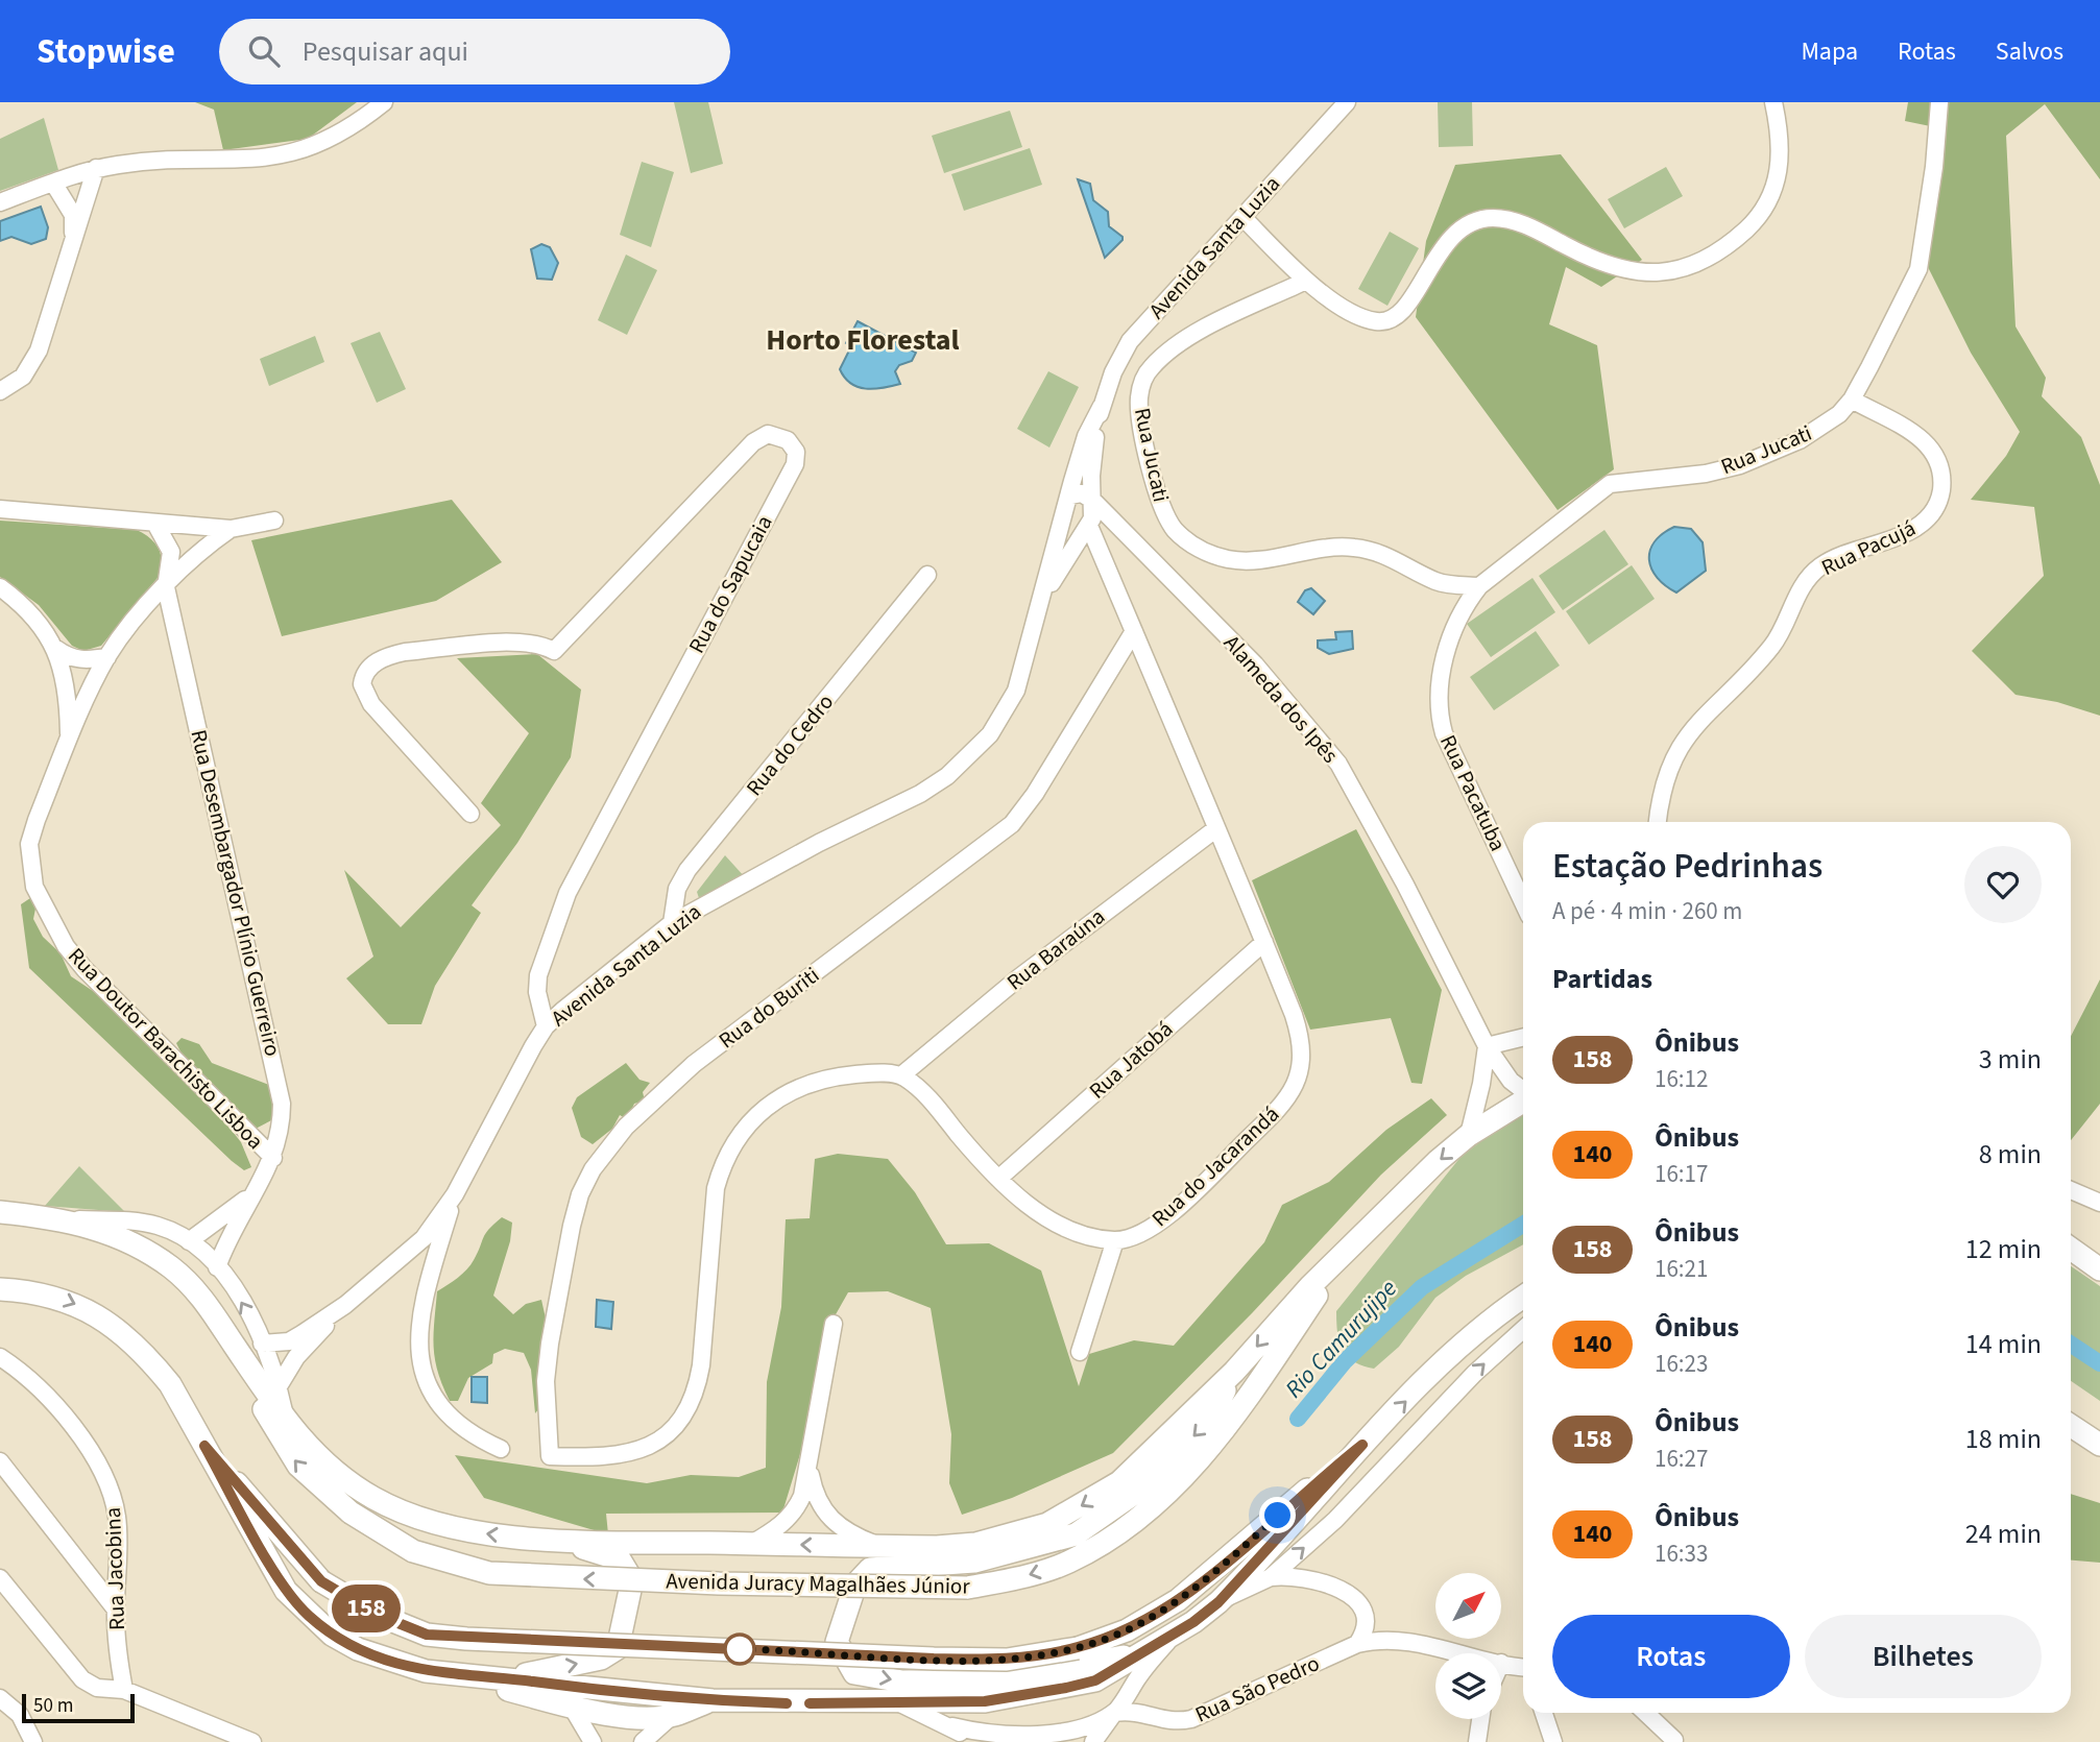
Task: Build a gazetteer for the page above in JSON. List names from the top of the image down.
{
  "streets": {
    "main road": ["Avenida Juracy Magalhães Júnior"],
    "street": [
      "Avenida Santa Luzia",
      "Rua Jucati",
      "Rua Pacujá",
      "Rua do Sapucaia",
      "Alameda dos Ipês",
      "Rua do Cedro",
      "Rua Pacatuba",
      "Rua Desembargador Plínio Guerreiro",
      "Rua Baraúna",
      "Rua do Buriti",
      "Rua Doutor Barachisto Lisboa",
      "Rua Jatobá",
      "Rua do Jacarandá",
      "Rua Jacobina",
      "Rua São Pedro"
    ]
  },
  "crossings": [
    ["Avenida Santa Luzia", "Rua do Sapucaia"],
    ["Avenida Santa Luzia", "Alameda dos Ipês"],
    ["Avenida Santa Luzia", "Rua do Cedro"],
    ["Avenida Santa Luzia", "Rua do Jacarandá"],
    ["Rua Jucati", "Rua Pacujá"],
    ["Rua Jucati", "Rua Pacatuba"],
    ["Rua Desembargador Plínio Guerreiro", "Rua Doutor Barachisto Lisboa"],
    ["Rua Baraúna", "Rua do Buriti"],
    ["Rua Baraúna", "Rua do Jacarandá"],
    ["Rua do Buriti", "Rua do Jacarandá"],
    ["Rua Jatobá", "Rua do Jacarandá"]
  ],
  "districts": ["Horto Florestal"],
  "water": ["Rio Camurujipe"],
  "lines": ["bus line 158"],
  "scale_bar": "50 m",
  "north": "top right",
  "page": {
    "header": "Stopwise",
    "search": "Pesquisar aqui",
    "nav": ["Mapa", "Rotas", "Salvos"],
    "on_map": "158",
    "heading": [
      ["Estação Pedrinhas", "A pé · 4 min · 260 m"],
      "Partidas"
    ],
    "list": [
      {
        "mark": "158",
        "name": "Ônibus",
        "note": "16:12",
        "value": "3 min"
      },
      {
        "mark": "140",
        "name": "Ônibus",
        "note": "16:17",
        "value": "8 min"
      },
      {
        "mark": "158",
        "name": "Ônibus",
        "note": "16:21",
        "value": "12 min"
      },
      {
        "mark": "140",
        "name": "Ônibus",
        "note": "16:23",
        "value": "14 min"
      },
      {
        "mark": "158",
        "name": "Ônibus",
        "note": "16:27",
        "value": "18 min"
      },
      {
        "mark": "140",
        "name": "Ônibus",
        "note": "16:33",
        "value": "24 min"
      }
    ],
    "buttons": ["Rotas", "Bilhetes"],
    "scale": "50 m"
  }
}
